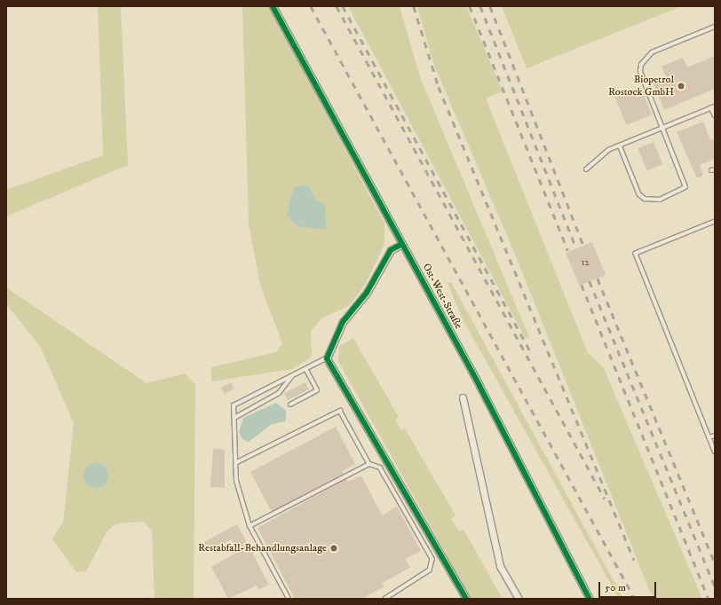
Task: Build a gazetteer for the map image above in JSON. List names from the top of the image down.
{
  "streets": {
    "street": ["Ost-West-Straße"]
  },
  "places": ["Biopetrol Rostock GmbH", "Restabfall-Behandlungsanlage"],
  "house_numbers": ["12"],
  "scale_bar": "50 m"
}
